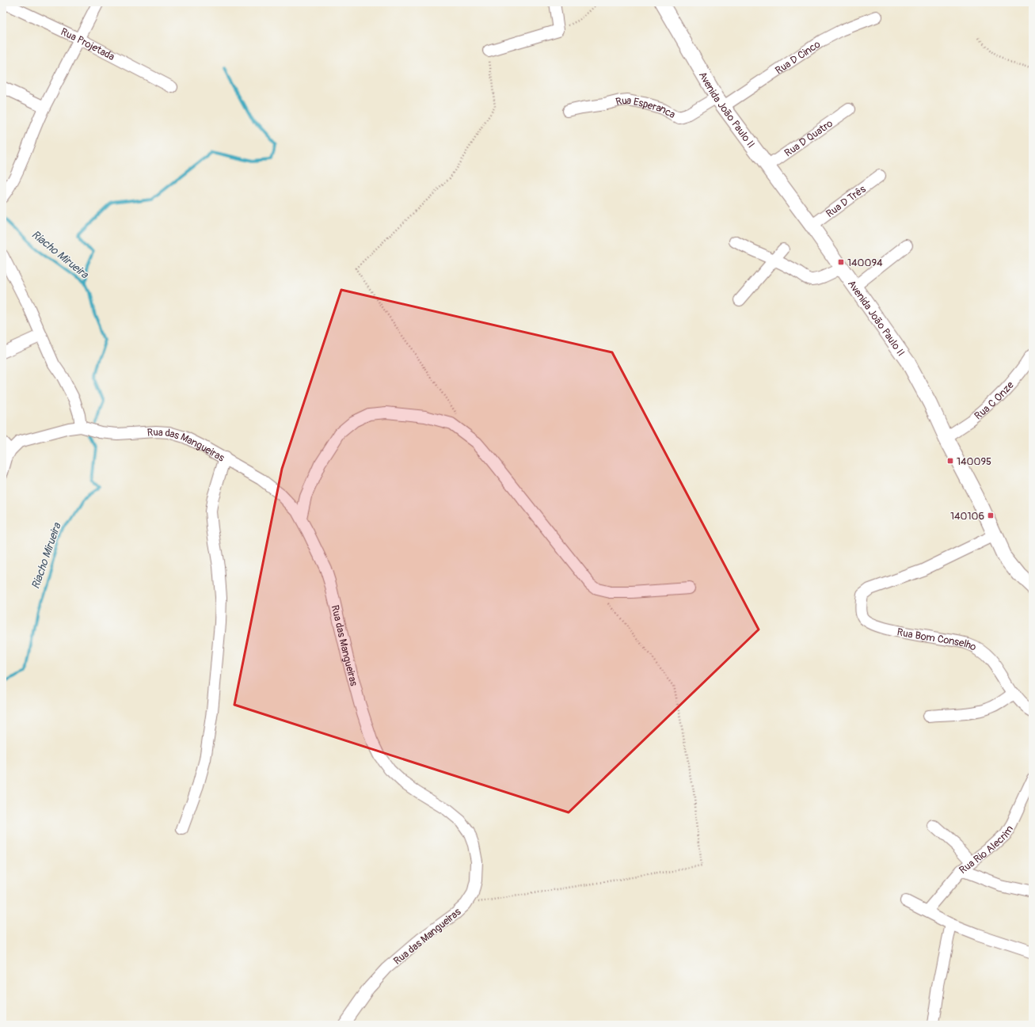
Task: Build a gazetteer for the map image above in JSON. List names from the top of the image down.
{
  "streets": {
    "main road": ["Avenida João Paulo II"],
    "street": [
      "Rua Projetada",
      "Rua D Cinco",
      "Rua Esperanca",
      "Rua D Quatro",
      "Rua D Três",
      "Rua C Onze",
      "Rua das Mangueiras",
      "Rua Bom Conselho",
      "Rua Rio Alecrim"
    ]
  },
  "crossings": [
    ["Rua D Cinco", "Avenida João Paulo II"],
    ["Rua D Cinco", "Rua Esperanca"],
    ["Avenida João Paulo II", "Rua Esperanca"],
    ["Avenida João Paulo II", "Rua D Quatro"],
    ["Avenida João Paulo II", "Rua D Três"],
    ["Avenida João Paulo II", "Rua C Onze"],
    ["Avenida João Paulo II", "Rua Bom Conselho"]
  ],
  "water": ["Riacho Mirueira"],
  "places": {
    "transit": ["140094", "140095", "140106"]
  }
}
